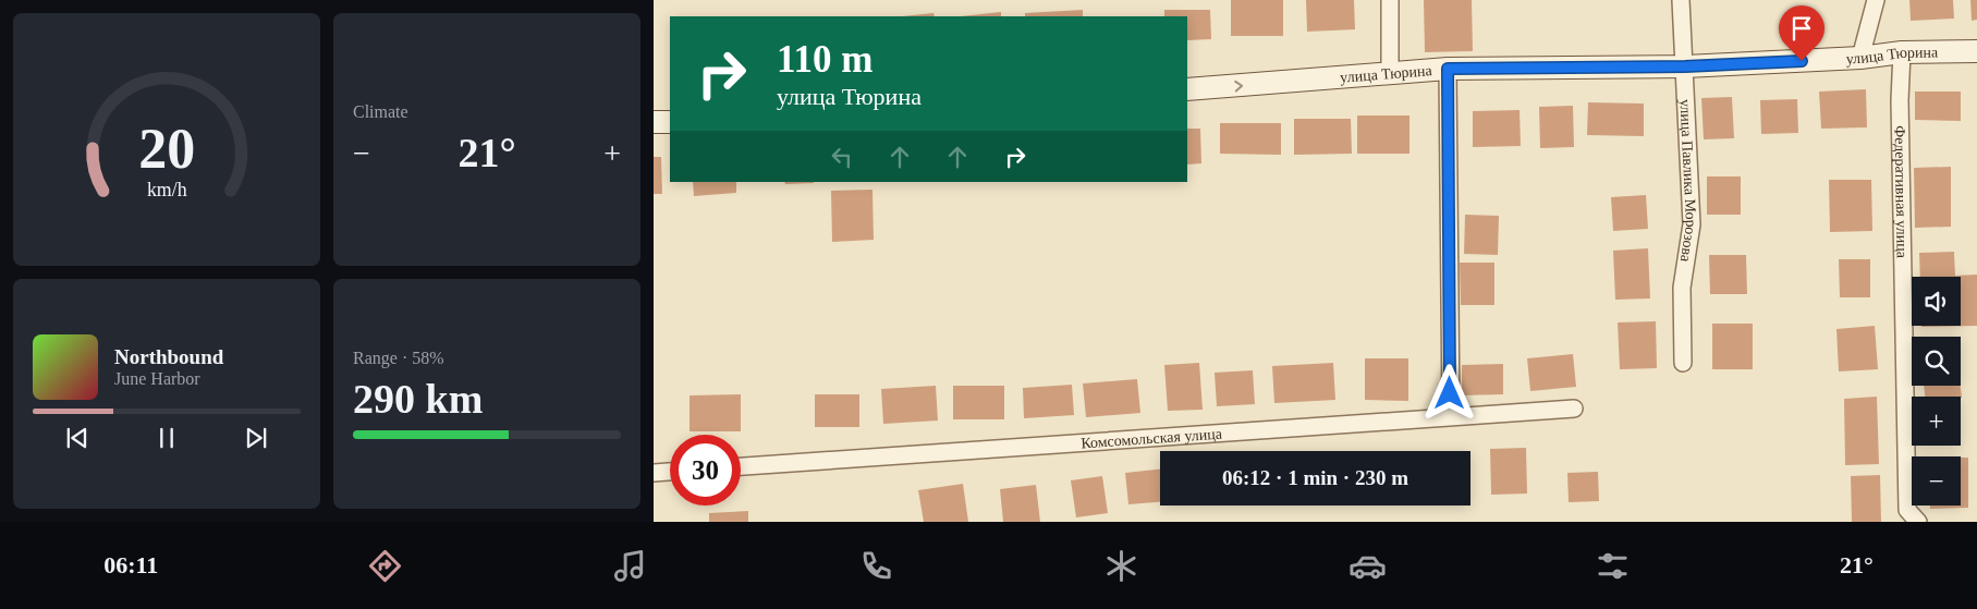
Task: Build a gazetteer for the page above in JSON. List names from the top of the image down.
{
  "streets": {
    "street": [
      "улица Тюрина",
      "улица Павлика Морозова",
      "Федеративная улица",
      "Комсомольская улица"
    ]
  },
  "crossings": [
    ["улица Тюрина", "улица Павлика Морозова"],
    ["улица Тюрина", "Федеративная улица"]
  ],
  "page": {
    "tile": [
      "Climate",
      ["Range · 58%", "290 km"]
    ],
    "turn": ["110 m", "улица Тюрина"],
    "heat": ["−", "21°", "+"],
    "map_buttons": ["+", "−"],
    "song": ["Northbound", "June Harbor"],
    "limit": "30",
    "trip": "06:12 · 1 min · 230 m",
    "tabs": ["06:11", "21°"],
    "gauge": ["20", "km/h"]
  }
}
